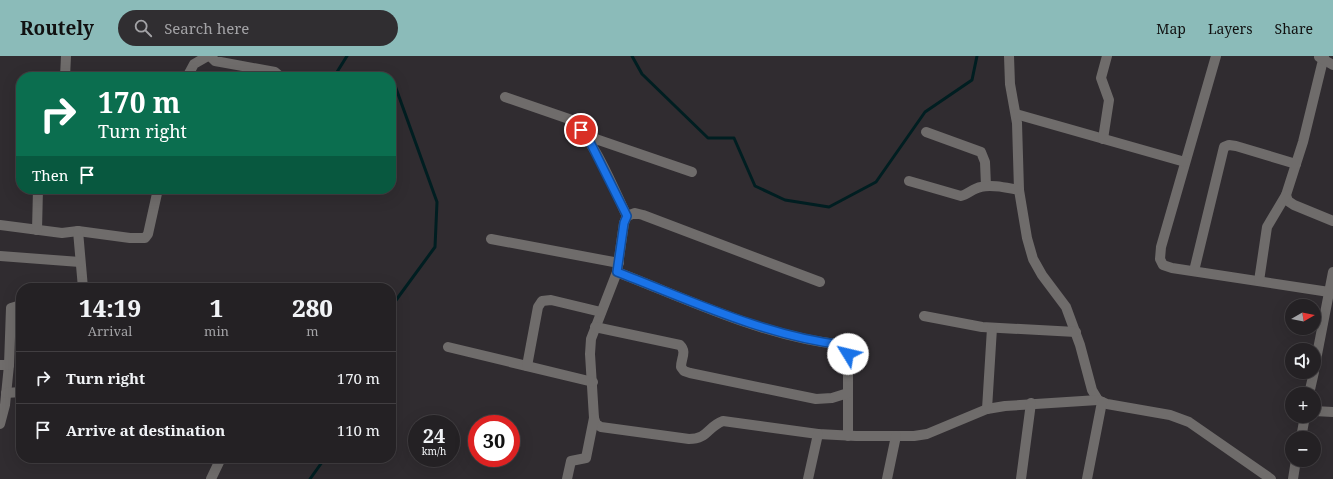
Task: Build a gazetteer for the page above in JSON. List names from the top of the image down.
{
  "north": "right",
  "page": {
    "header": "Routely",
    "search": "Search here",
    "nav": ["Map", "Layers", "Share"],
    "turn": ["170 m", "Turn right"],
    "then": "Then",
    "eta": [
      "14:19",
      "Arrival",
      "1",
      "min",
      "280",
      "m"
    ],
    "map_buttons": ["+", "−"],
    "list": [
      {
        "name": "Turn right",
        "value": "170 m"
      },
      {
        "name": "Arrive at destination",
        "value": "110 m"
      }
    ],
    "speed": "24 km/h",
    "limit": "30"
  }
}
